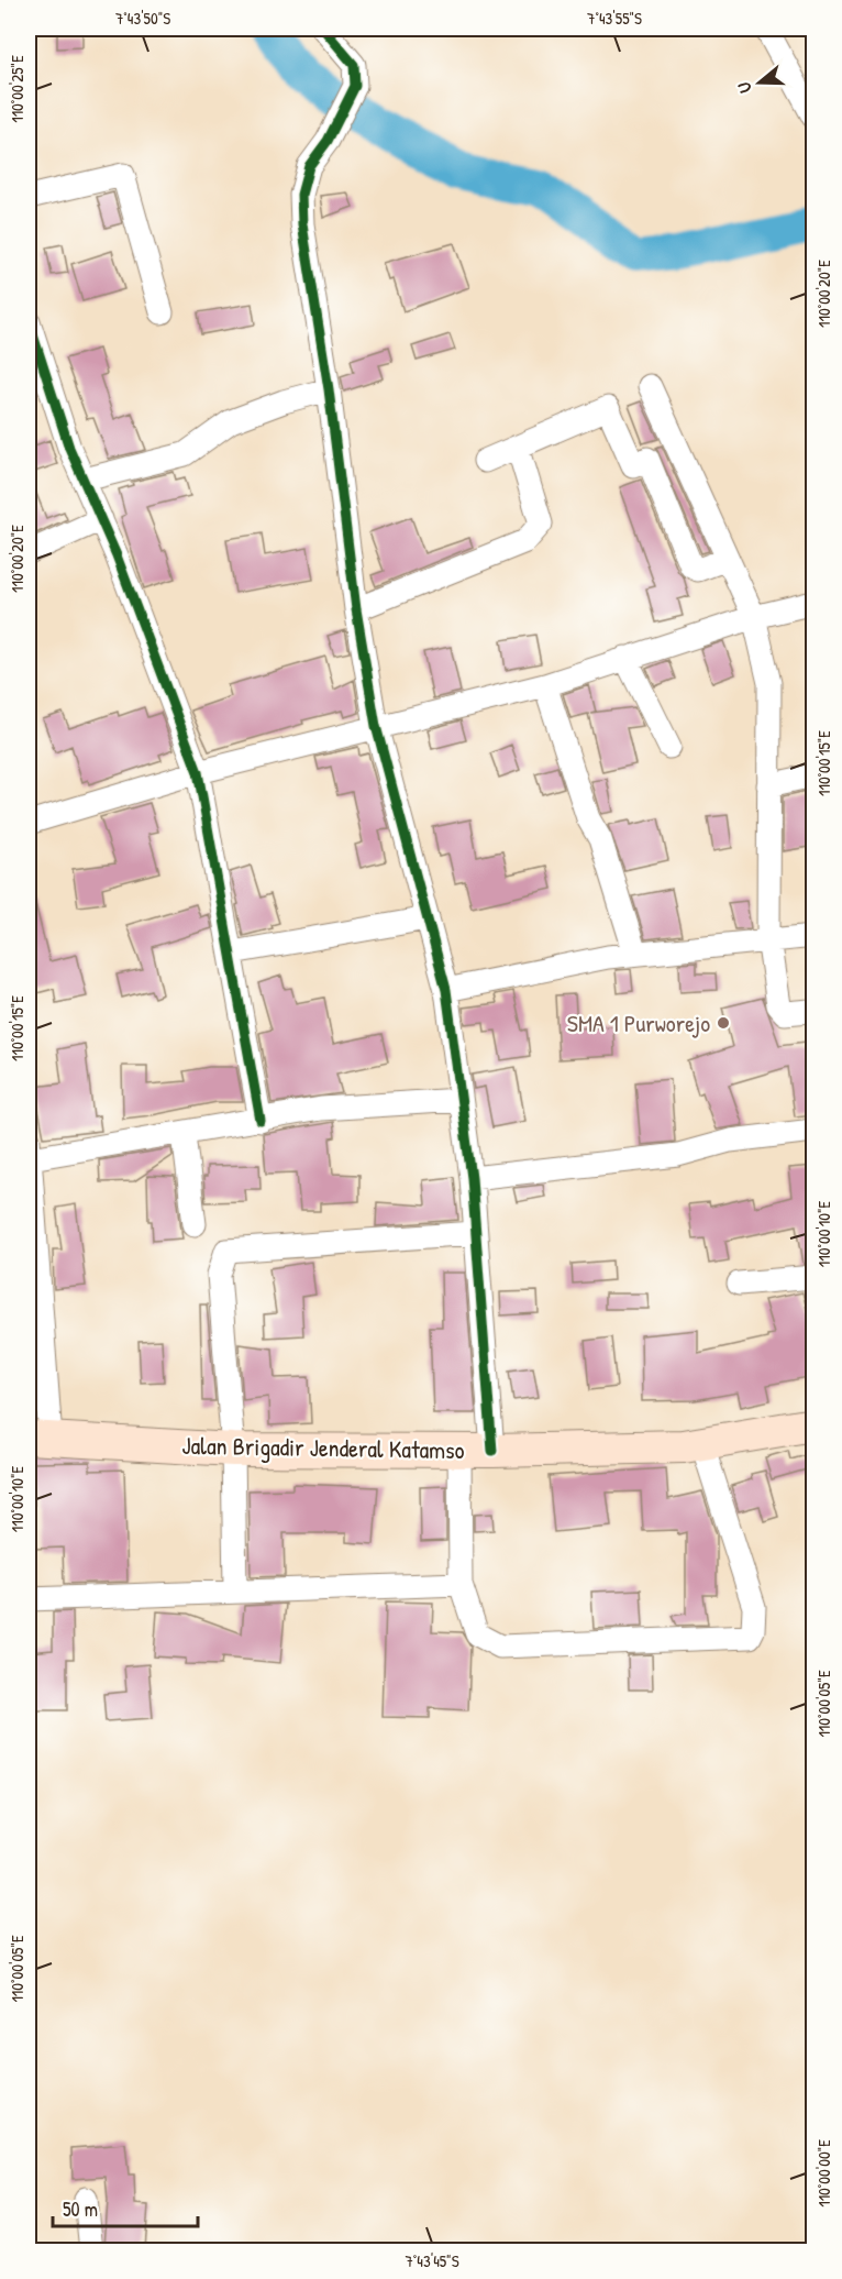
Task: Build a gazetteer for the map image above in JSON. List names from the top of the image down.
{
  "streets": {
    "main road": ["Jalan Brigadir Jenderal Katamso"]
  },
  "places": ["SMA 1 Purworejo"],
  "scale_bar": "50 m",
  "north": "left",
  "coordinates": [
    "7°43'50\"S",
    "7°43'55\"S",
    "110°00'25\"E",
    "110°00'20\"E",
    "110°00'15\"E",
    "110°00'10\"E",
    "110°00'05\"E",
    "110°00'00\"E",
    "7°43'45\"S"
  ]
}
